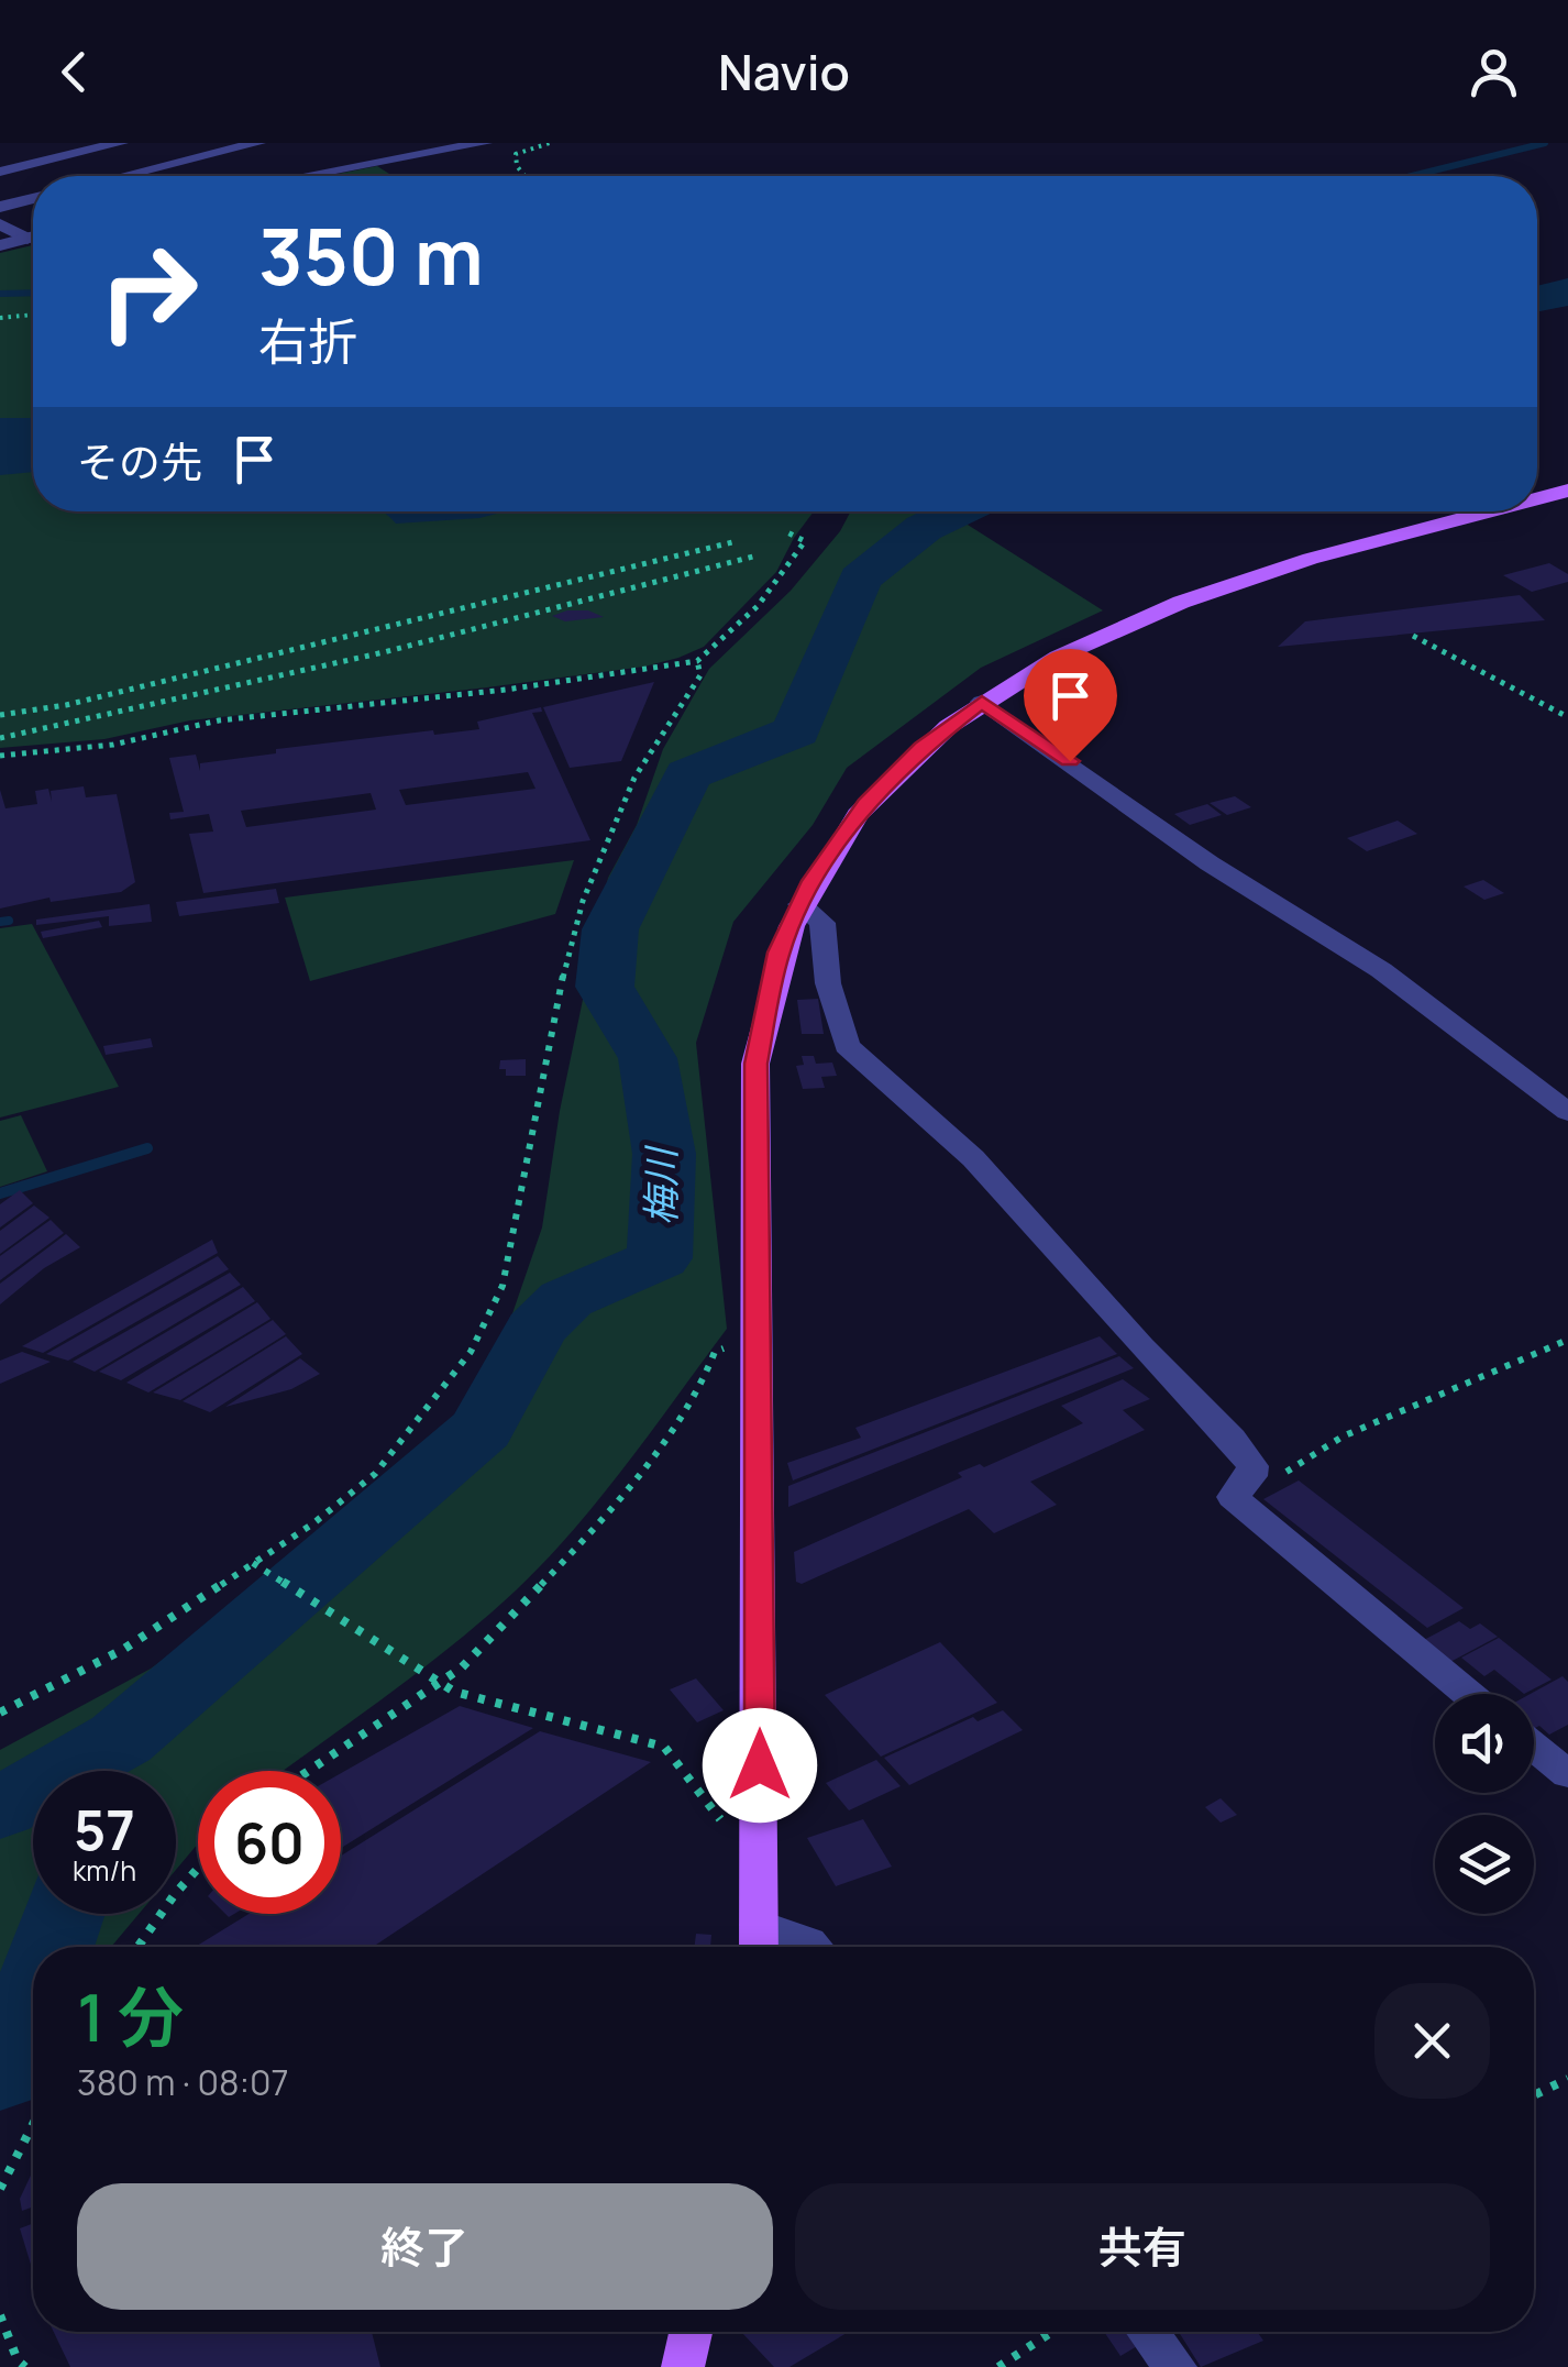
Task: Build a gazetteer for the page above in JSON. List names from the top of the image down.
{
  "water": ["梅川"],
  "page": {
    "header": "Navio",
    "turn": ["350 m", "右折"],
    "then": "その先",
    "speed": "57 km/h",
    "limit": "60",
    "heading": ["1 分", "380 m · 08:07"],
    "buttons": ["終了", "共有"]
  }
}
